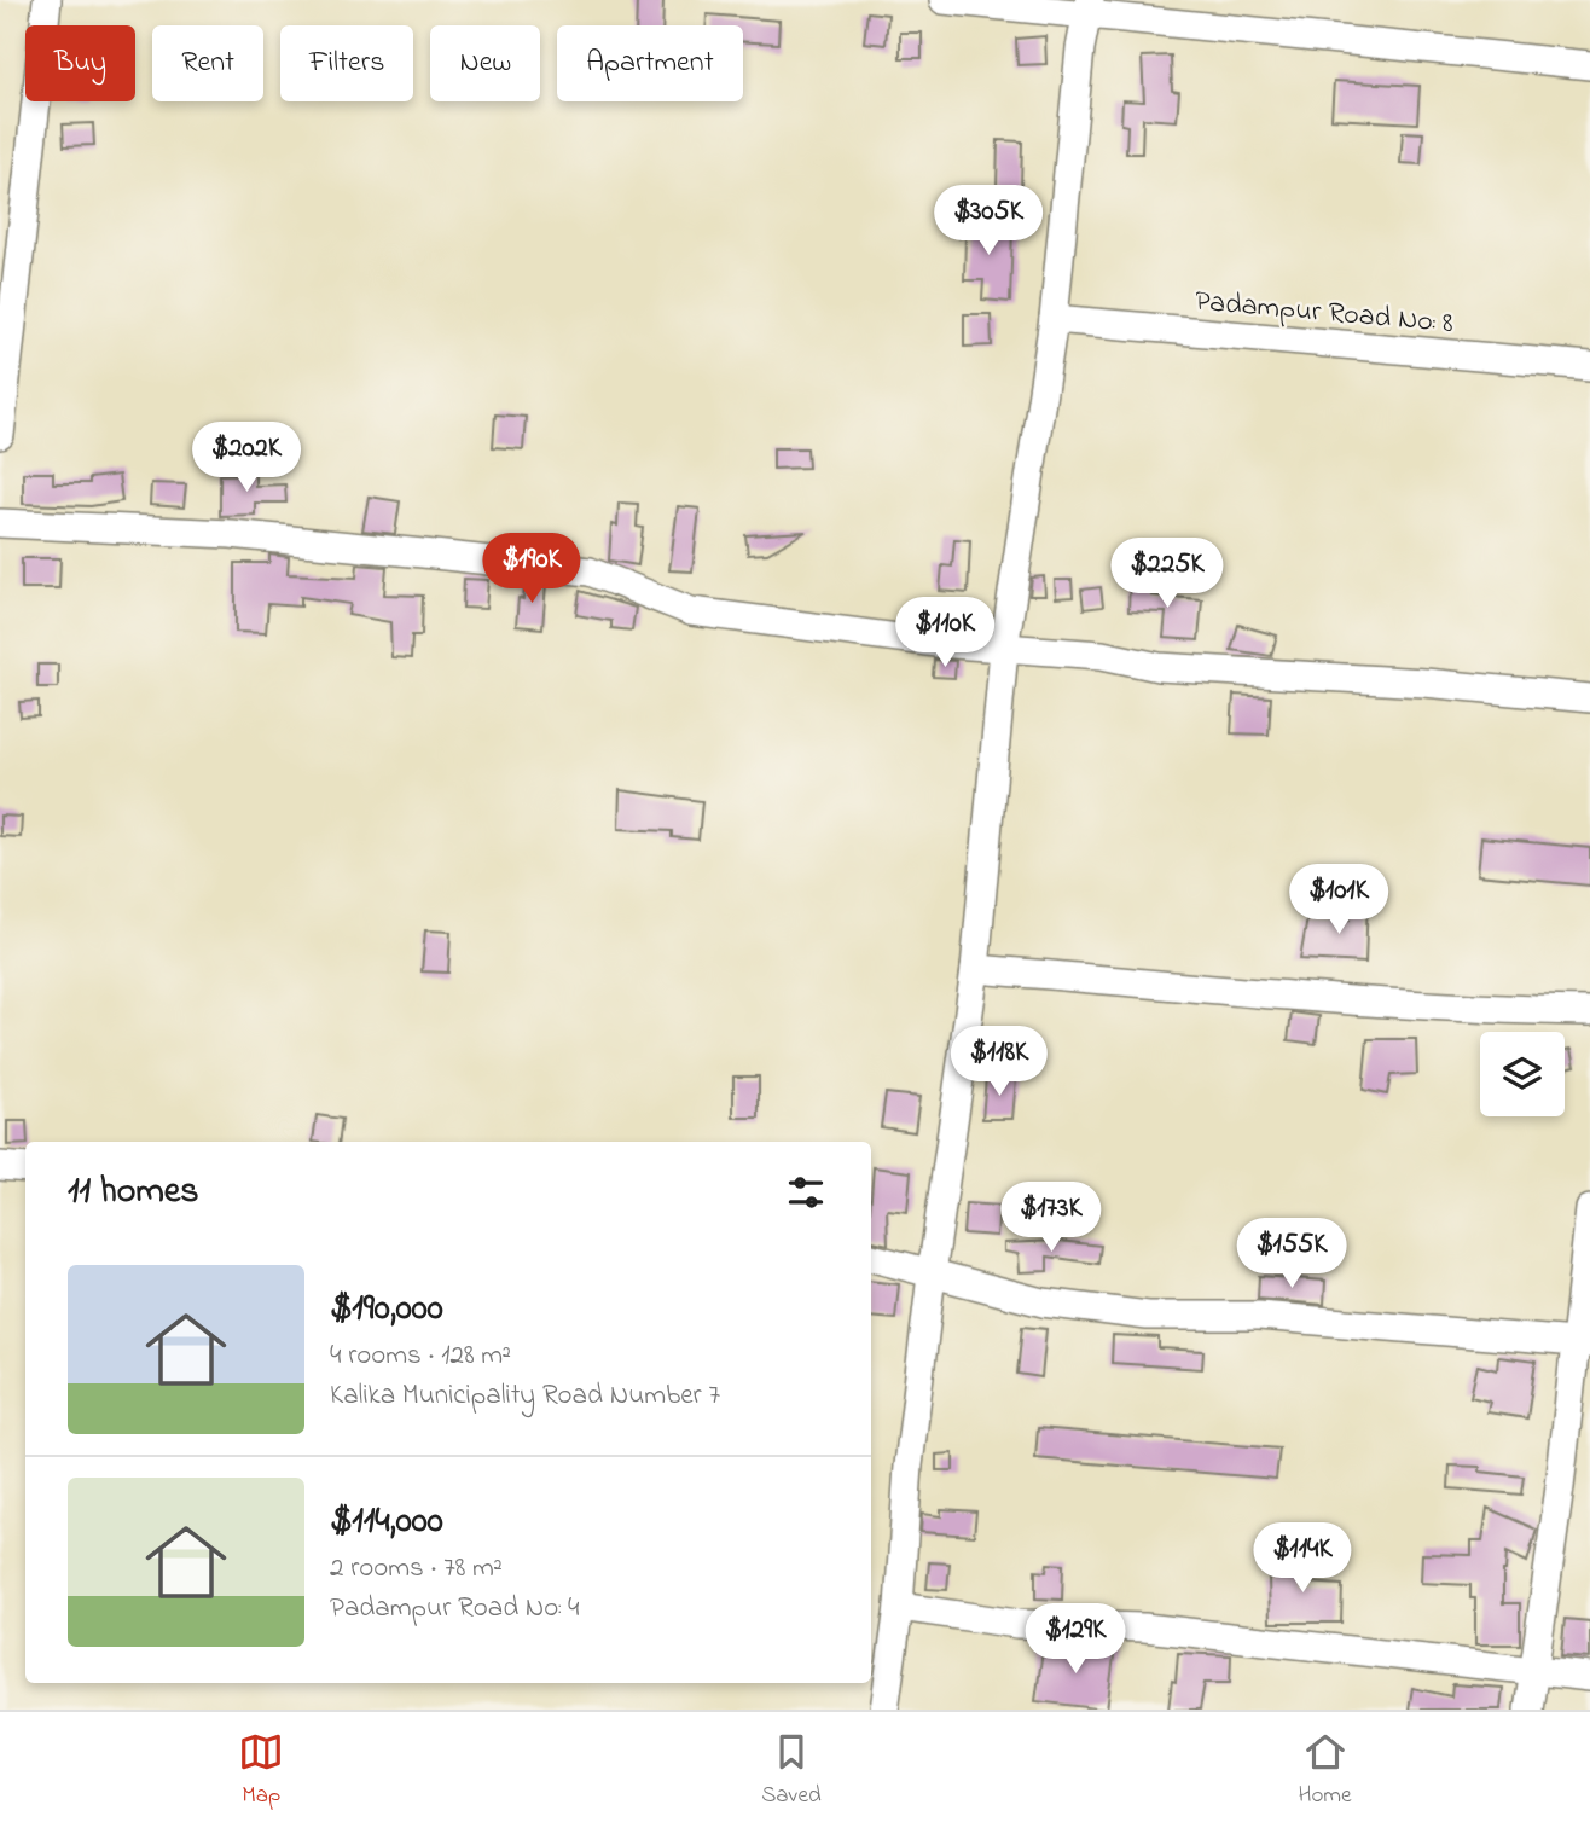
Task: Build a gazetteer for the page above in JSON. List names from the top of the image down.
{
  "streets": {
    "street": ["Padampur Road No: 8"]
  },
  "page": {
    "chip": [
      "Buy",
      "Rent",
      "Filters",
      "New",
      "Apartment"
    ],
    "price": [
      "$305K",
      "$202K",
      "$190K",
      "$225K",
      "$110K",
      "$101K",
      "$118K",
      "$173K",
      "$155K",
      "$114K",
      "$129K"
    ],
    "heading": "11 homes",
    "list": [
      {
        "name": "$190,000",
        "note": "4 rooms · 128 m² · Kalika Municipality Road Number 7"
      },
      {
        "name": "$114,000",
        "note": "2 rooms · 78 m² · Padampur Road No: 4"
      }
    ],
    "tabs": ["Map", "Saved", "Home"]
  }
}
